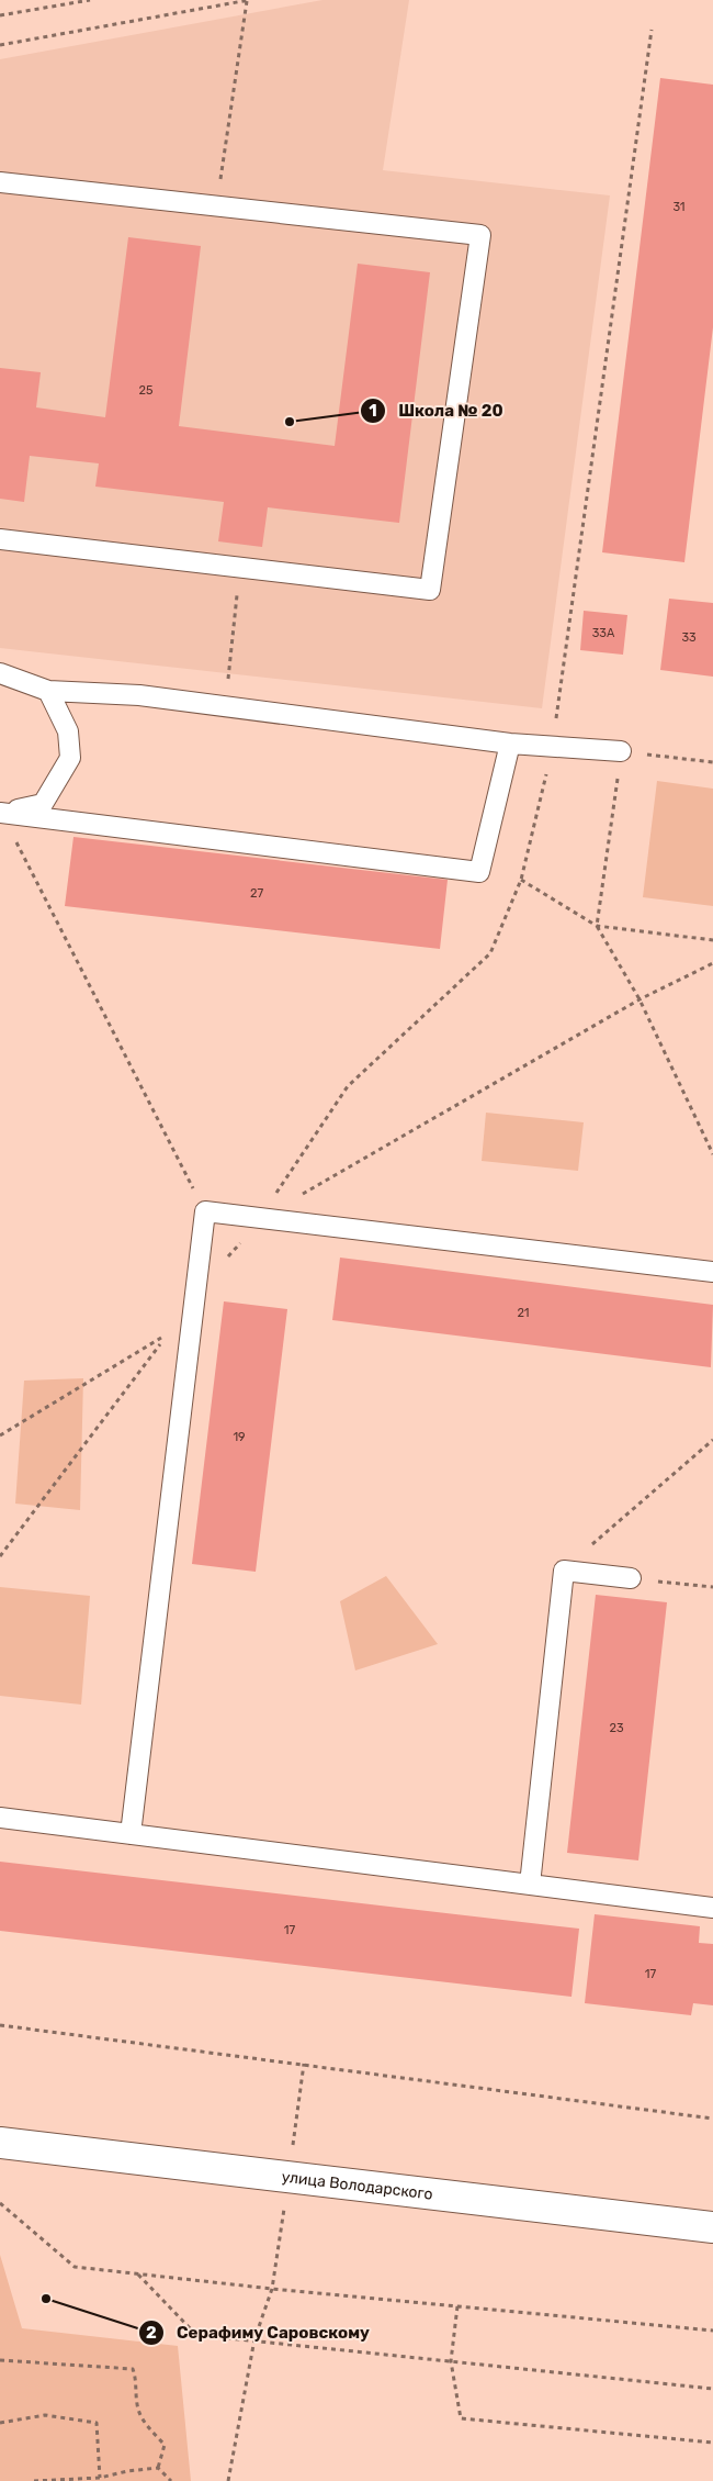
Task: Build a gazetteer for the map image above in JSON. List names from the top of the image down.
{
  "streets": {
    "street": ["улица Володарского"]
  },
  "places": ["Школа № 20", "Серафиму Саровскому"],
  "house_numbers": [
    "31",
    "25",
    "33А",
    "33",
    "27",
    "21",
    "19",
    "23",
    "17",
    "17"
  ]
}
